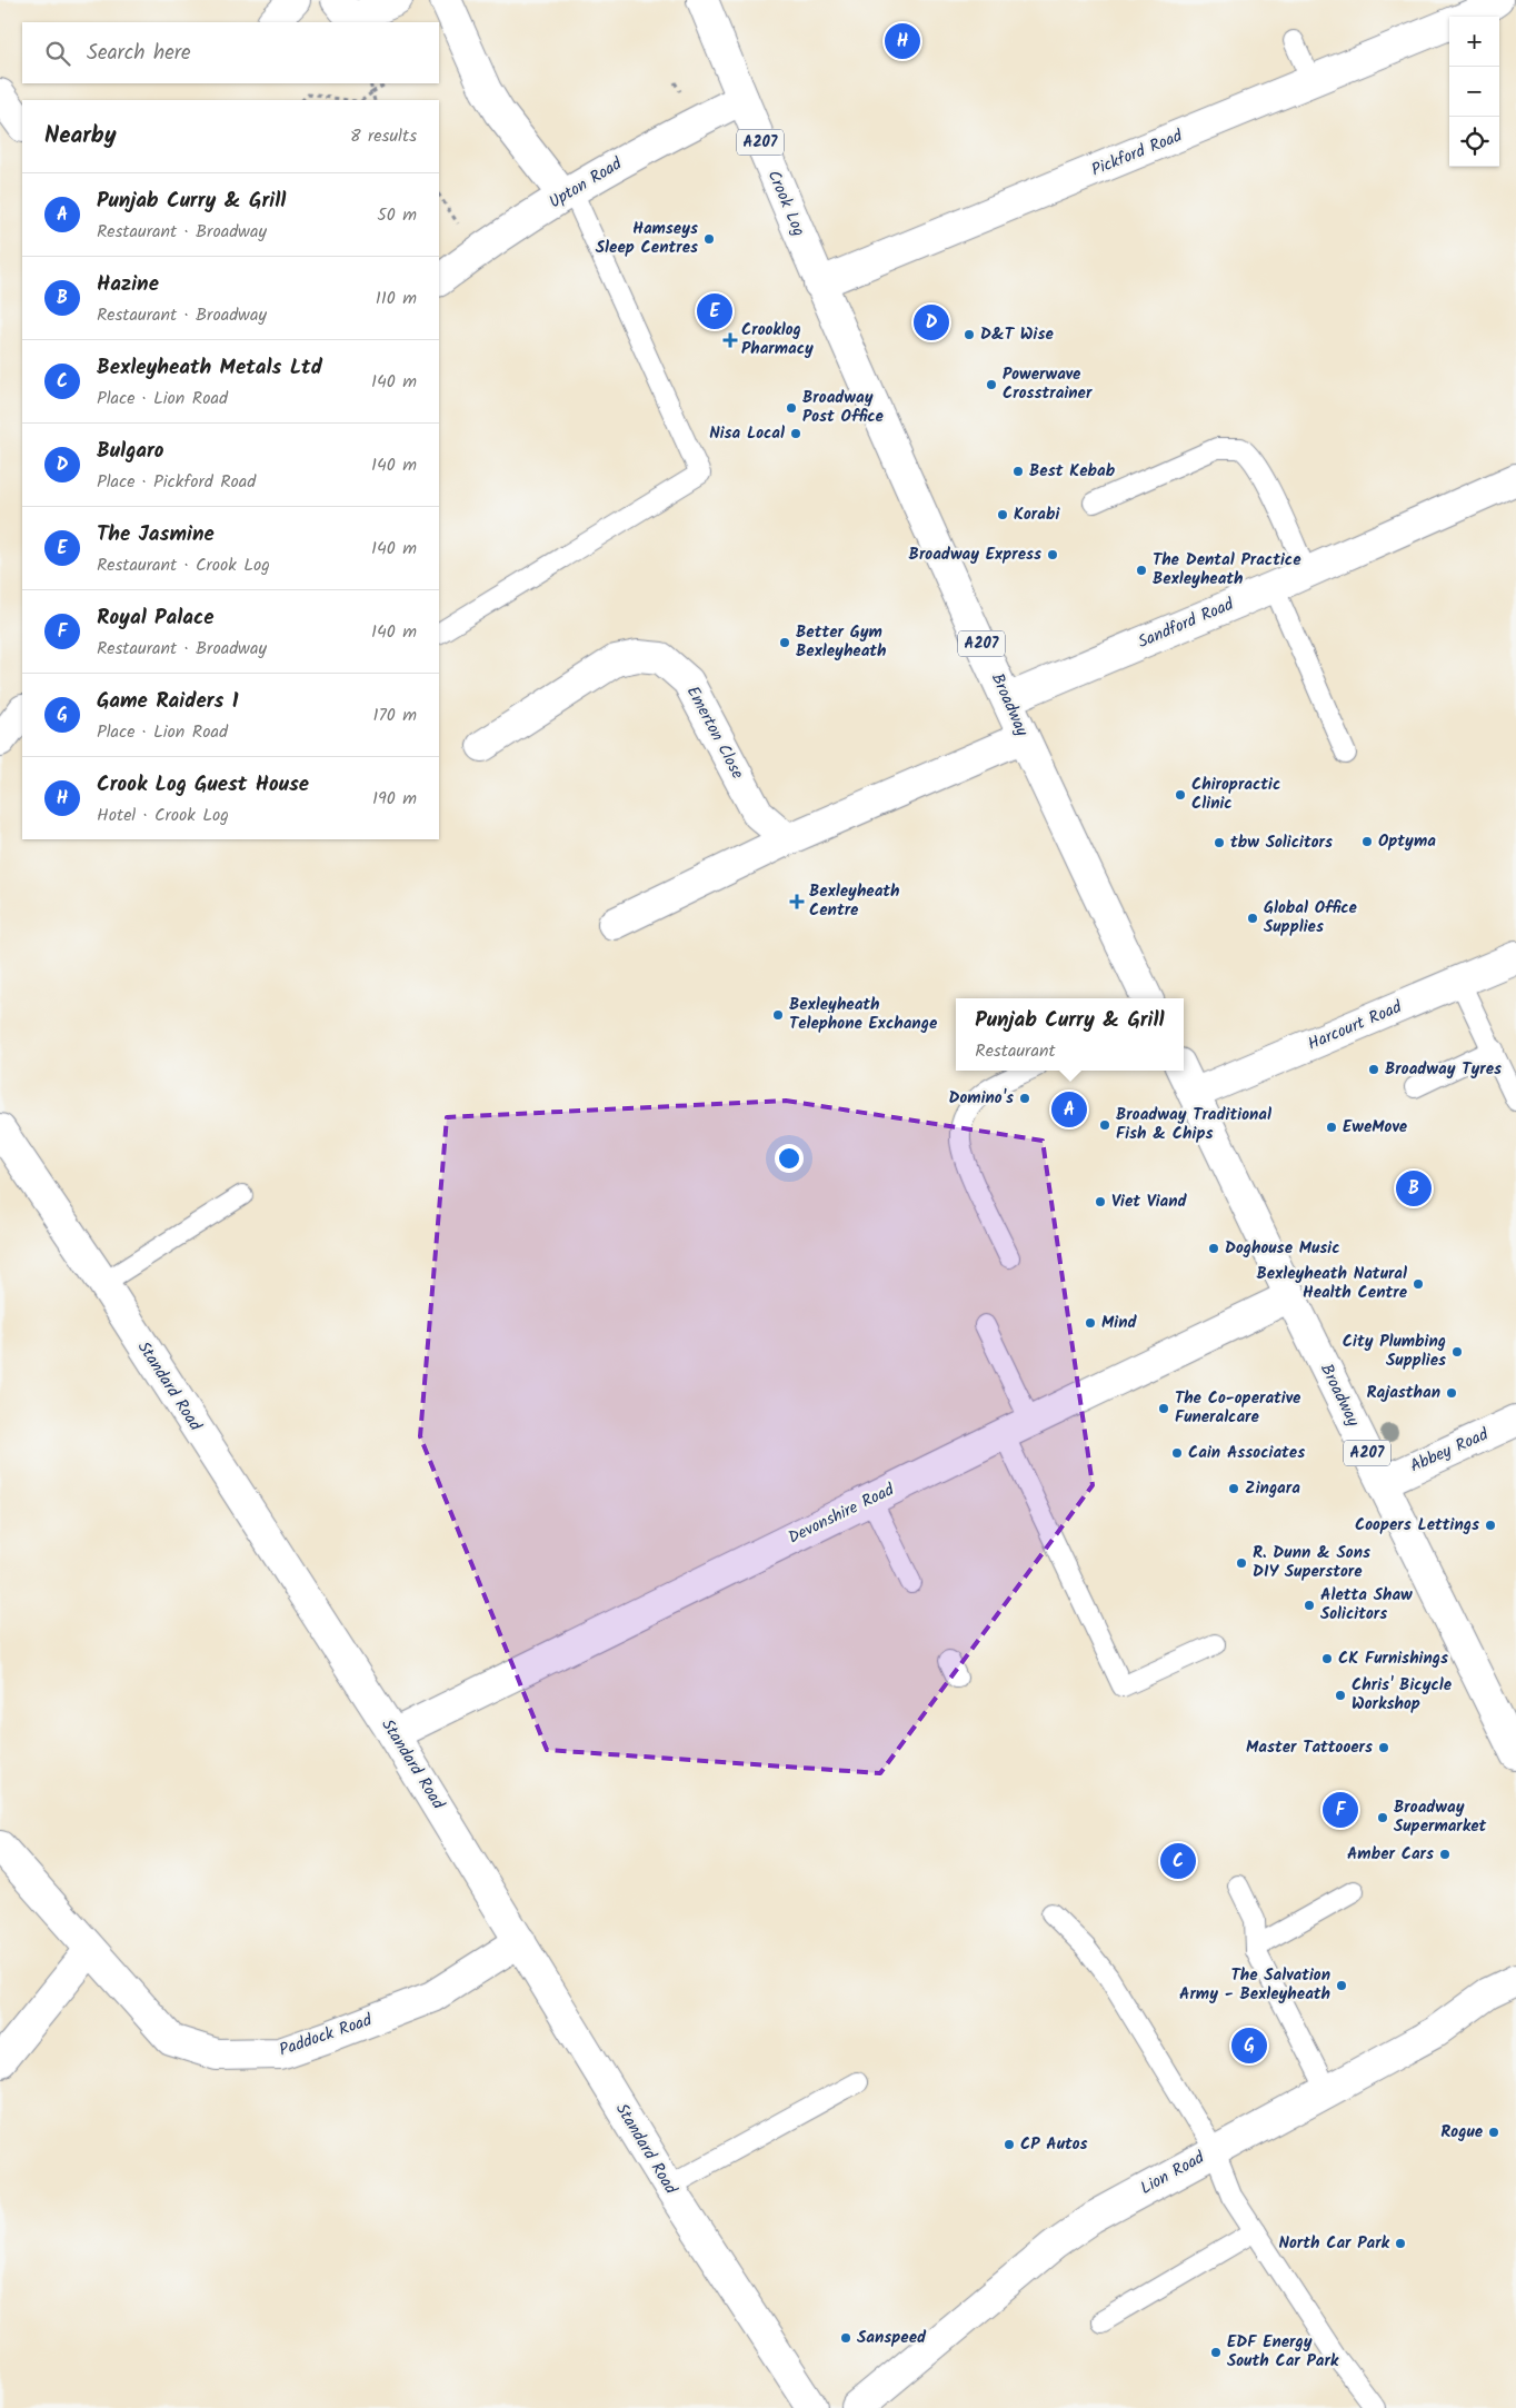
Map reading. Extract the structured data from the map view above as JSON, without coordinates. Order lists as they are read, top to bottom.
{
  "streets": {
    "street": [
      "A207",
      "Pickford Road",
      "Upton Road",
      "Crook Log",
      "Sandford Road",
      "Broadway",
      "Emerton Close",
      "Harcourt Road",
      "Standard Road",
      "Abbey Road",
      "Devonshire Road",
      "Paddock Road",
      "Lion Road"
    ]
  },
  "crossings": [
    ["Pickford Road", "Crook Log"],
    ["Pickford Road", "Broadway"],
    ["Upton Road", "Crook Log"],
    ["Crook Log", "Broadway"],
    ["Sandford Road", "Broadway"],
    ["Broadway", "Harcourt Road"],
    ["Broadway", "Abbey Road"],
    ["Broadway", "Devonshire Road"],
    ["Standard Road", "Devonshire Road"],
    ["Standard Road", "Paddock Road"]
  ],
  "places": {
    "other": [
      "Hamseys Sleep Centres",
      "D&T Wise",
      "Powerwave Crosstrainer",
      "Broadway Post Office",
      "Nisa Local",
      "Best Kebab",
      "Korabi",
      "Broadway Express",
      "The Dental Practice Bexleyheath",
      "Better Gym Bexleyheath",
      "Chiropractic Clinic",
      "Optyma",
      "tbw Solicitors",
      "Global Office Supplies",
      "Bexleyheath Telephone Exchange",
      "Broadway Tyres",
      "Domino's",
      "Broadway Traditional Fish & Chips",
      "EweMove",
      "Viet Viand",
      "Doghouse Music",
      "Bexleyheath Natural Health Centre",
      "Mind",
      "City Plumbing Supplies",
      "Rajasthan",
      "The Co-operative Funeralcare",
      "Cain Associates",
      "Zingara",
      "Coopers Lettings",
      "R. Dunn & Sons DIY Superstore",
      "Aletta Shaw Solicitors",
      "CK Furnishings",
      "Chris' Bicycle Workshop",
      "Master Tattooers",
      "Broadway Supermarket",
      "Amber Cars",
      "The Salvation Army - Bexleyheath",
      "Rogue",
      "CP Autos",
      "North Car Park",
      "Sanspeed",
      "EDF Energy South Car Park"
    ],
    "health": ["Crooklog Pharmacy", "Bexleyheath Centre"]
  },
  "page": {
    "map_buttons": ["+", "−"],
    "pins": [
      "H",
      "E",
      "D",
      "A",
      "B",
      "F",
      "C",
      "G"
    ],
    "search": "Search here",
    "heading": ["Nearby", "8 results"],
    "list": [
      {
        "mark": "A",
        "name": "Punjab Curry & Grill",
        "note": "Restaurant · Broadway",
        "value": "50 m"
      },
      {
        "mark": "B",
        "name": "Hazine",
        "note": "Restaurant · Broadway",
        "value": "110 m"
      },
      {
        "mark": "C",
        "name": "Bexleyheath Metals Ltd",
        "note": "Place · Lion Road",
        "value": "140 m"
      },
      {
        "mark": "D",
        "name": "Bulgaro",
        "note": "Place · Pickford Road",
        "value": "140 m"
      },
      {
        "mark": "E",
        "name": "The Jasmine",
        "note": "Restaurant · Crook Log",
        "value": "140 m"
      },
      {
        "mark": "F",
        "name": "Royal Palace",
        "note": "Restaurant · Broadway",
        "value": "140 m"
      },
      {
        "mark": "G",
        "name": "Game Raiders 1",
        "note": "Place · Lion Road",
        "value": "170 m"
      },
      {
        "mark": "H",
        "name": "Crook Log Guest House",
        "note": "Hotel · Crook Log",
        "value": "190 m"
      }
    ],
    "popup": ["Punjab Curry & Grill", "Restaurant"]
  }
}
